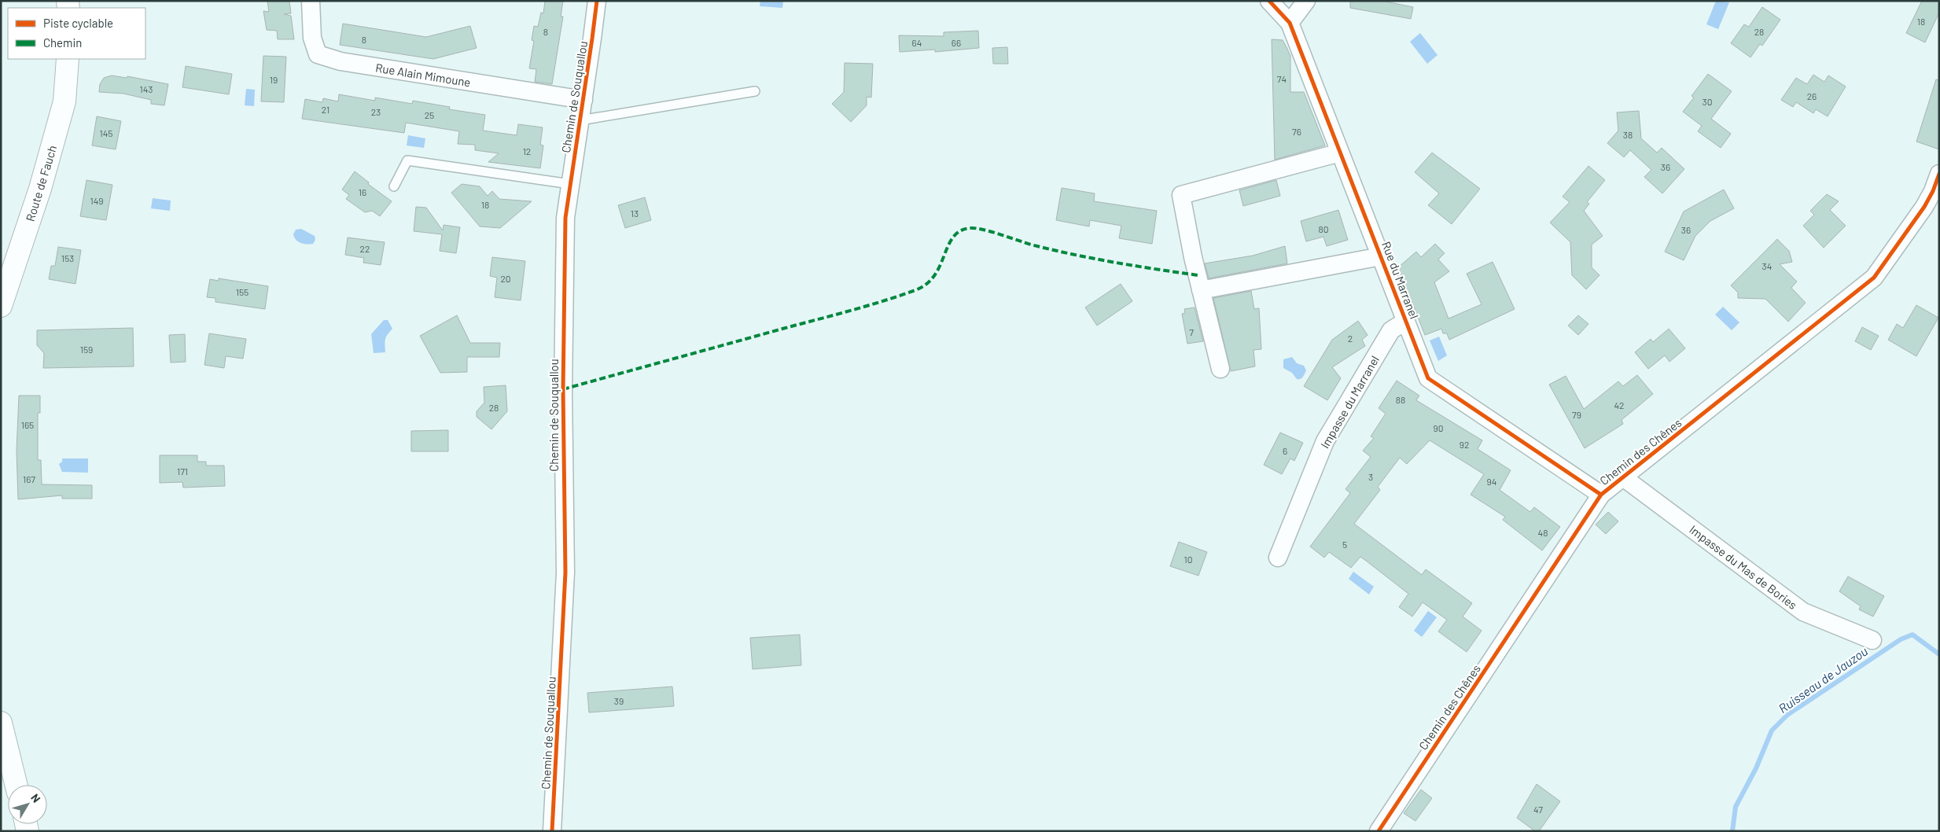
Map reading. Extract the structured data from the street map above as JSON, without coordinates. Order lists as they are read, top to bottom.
{
  "streets": {
    "street": [
      "Rue Alain Mimoune",
      "Chemin de Souquallou",
      "Route de Fauch",
      "Rue du Marranel",
      "Impasse du Marranel",
      "Chemin des Chênes",
      "Impasse du Mas de Bories"
    ]
  },
  "crossings": [
    ["Rue Alain Mimoune", "Chemin de Souquallou"],
    ["Rue du Marranel", "Impasse du Marranel"],
    ["Rue du Marranel", "Chemin des Chênes"],
    ["Chemin des Chênes", "Impasse du Mas de Bories"]
  ],
  "water": ["Ruisseau de Jauzou"],
  "house_numbers": [
    "18",
    "8",
    "28",
    "8",
    "64",
    "66",
    "74",
    "19",
    "143",
    "26",
    "30",
    "21",
    "23",
    "25",
    "76",
    "145",
    "38",
    "12",
    "36",
    "16",
    "149",
    "18",
    "13",
    "80",
    "36",
    "22",
    "153",
    "34",
    "20",
    "155",
    "7",
    "2",
    "159",
    "88",
    "42",
    "28",
    "79",
    "165",
    "90",
    "92",
    "6",
    "171",
    "3",
    "167",
    "94",
    "48",
    "5",
    "10",
    "39",
    "47"
  ],
  "legend": ["Piste cyclable", "Chemin"],
  "north": "top right"
}
